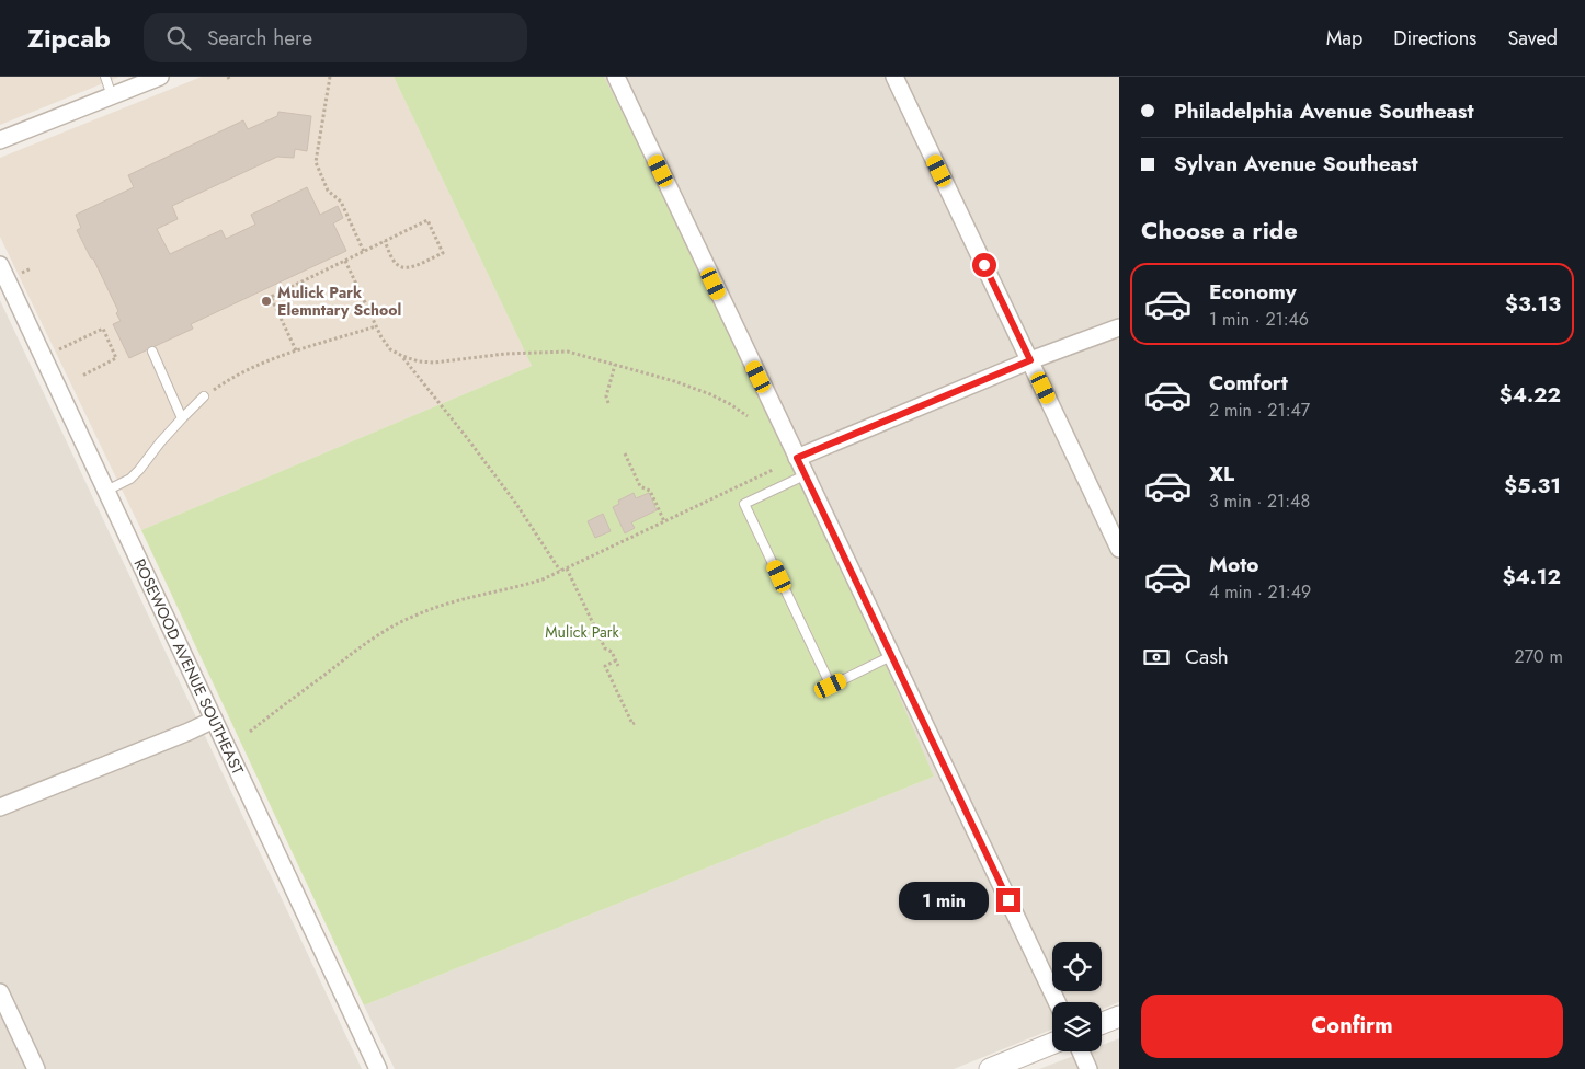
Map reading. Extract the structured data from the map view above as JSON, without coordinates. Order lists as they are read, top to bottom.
{
  "streets": {
    "street": ["ROSEWOOD AVENUE SOUTHEAST"]
  },
  "parks": ["Mulick Park"],
  "places": ["Mulick Park Elemntary School"],
  "page": {
    "header": "Zipcab",
    "search": "Search here",
    "nav": ["Map", "Directions", "Saved"],
    "banner": ["Philadelphia Avenue Southeast", "Sylvan Avenue Southeast"],
    "heading": "Choose a ride",
    "list": [
      {
        "name": "Economy",
        "note": "1 min · 21:46",
        "value": "$3.13"
      },
      {
        "name": "Comfort",
        "note": "2 min · 21:47",
        "value": "$4.22"
      },
      {
        "name": "XL",
        "note": "3 min · 21:48",
        "value": "$5.31"
      },
      {
        "name": "Moto",
        "note": "4 min · 21:49",
        "value": "$4.12"
      }
    ],
    "pay": ["Cash", "270 m"],
    "bubble": "1 min",
    "buttons": "Confirm"
  }
}
